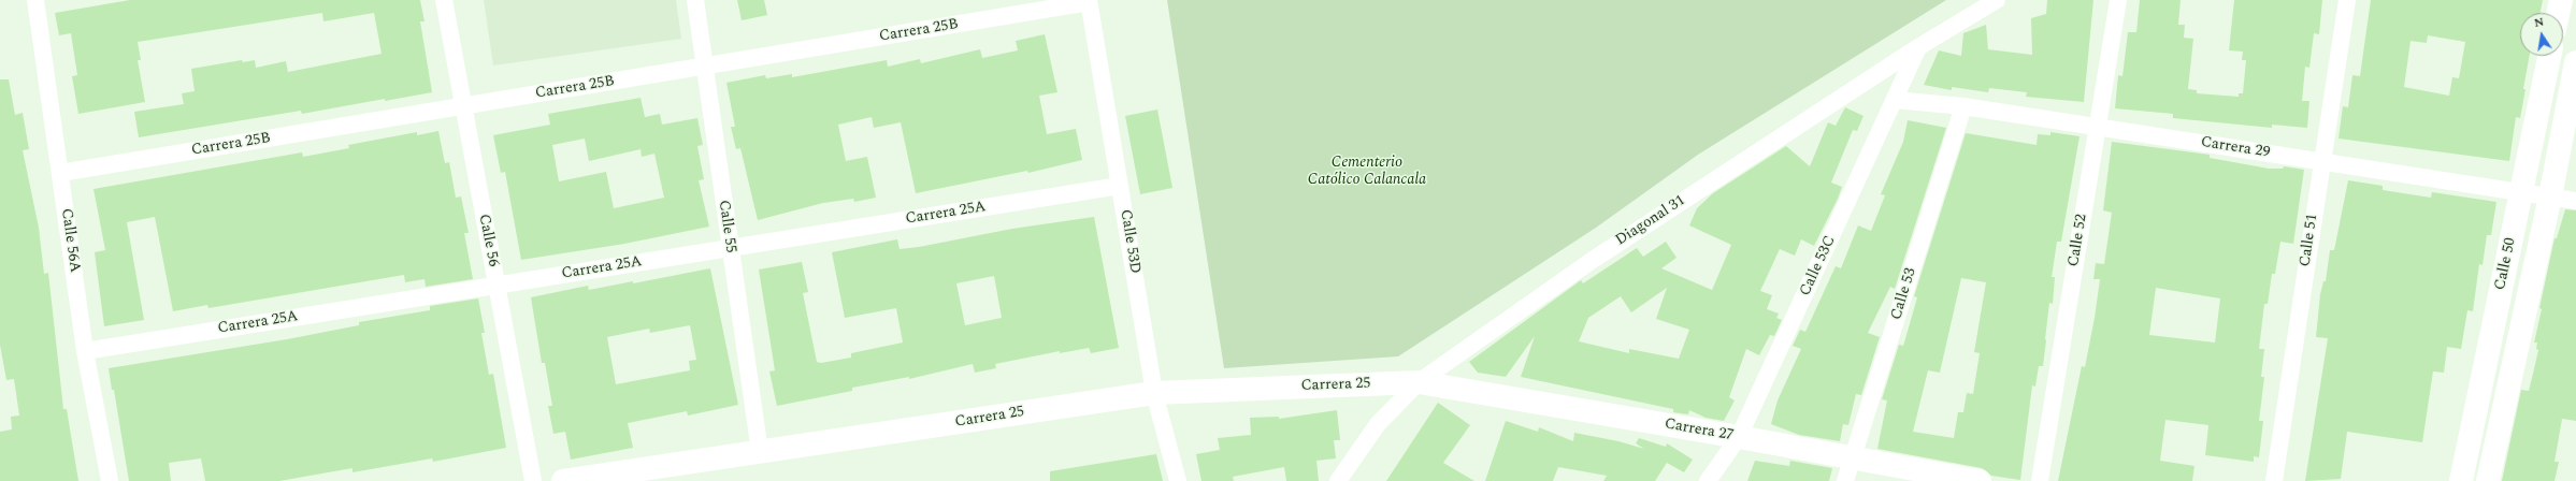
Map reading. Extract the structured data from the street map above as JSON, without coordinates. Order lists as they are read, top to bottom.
{
  "streets": {
    "street": [
      "Carrera 25B",
      "Carrera 29",
      "Carrera 25A",
      "Diagonal 31",
      "Calle 55",
      "Calle 56A",
      "Calle 56",
      "Calle 52",
      "Calle 51",
      "Calle 53D",
      "Calle 50",
      "Calle 53C",
      "Calle 53",
      "Carrera 25",
      "Carrera 27"
    ]
  },
  "crossings": [
    ["Carrera 25B", "Calle 55"],
    ["Carrera 25B", "Calle 56A"],
    ["Carrera 25B", "Calle 56"],
    ["Carrera 25B", "Calle 53D"],
    ["Carrera 29", "Calle 52"],
    ["Carrera 29", "Calle 51"],
    ["Carrera 29", "Calle 50"],
    ["Carrera 29", "Calle 53C"],
    ["Carrera 29", "Calle 53"],
    ["Carrera 25A", "Calle 55"],
    ["Carrera 25A", "Calle 56A"],
    ["Carrera 25A", "Calle 56"],
    ["Carrera 25A", "Calle 53D"],
    ["Diagonal 31", "Calle 53C"],
    ["Diagonal 31", "Carrera 25"],
    ["Diagonal 31", "Carrera 27"],
    ["Calle 55", "Carrera 25"],
    ["Calle 53D", "Carrera 25"],
    ["Calle 53C", "Carrera 27"],
    ["Calle 53", "Carrera 27"],
    ["Carrera 25", "Carrera 27"]
  ],
  "parks": ["Cementerio Católico Calancala"],
  "north": "top"
}
